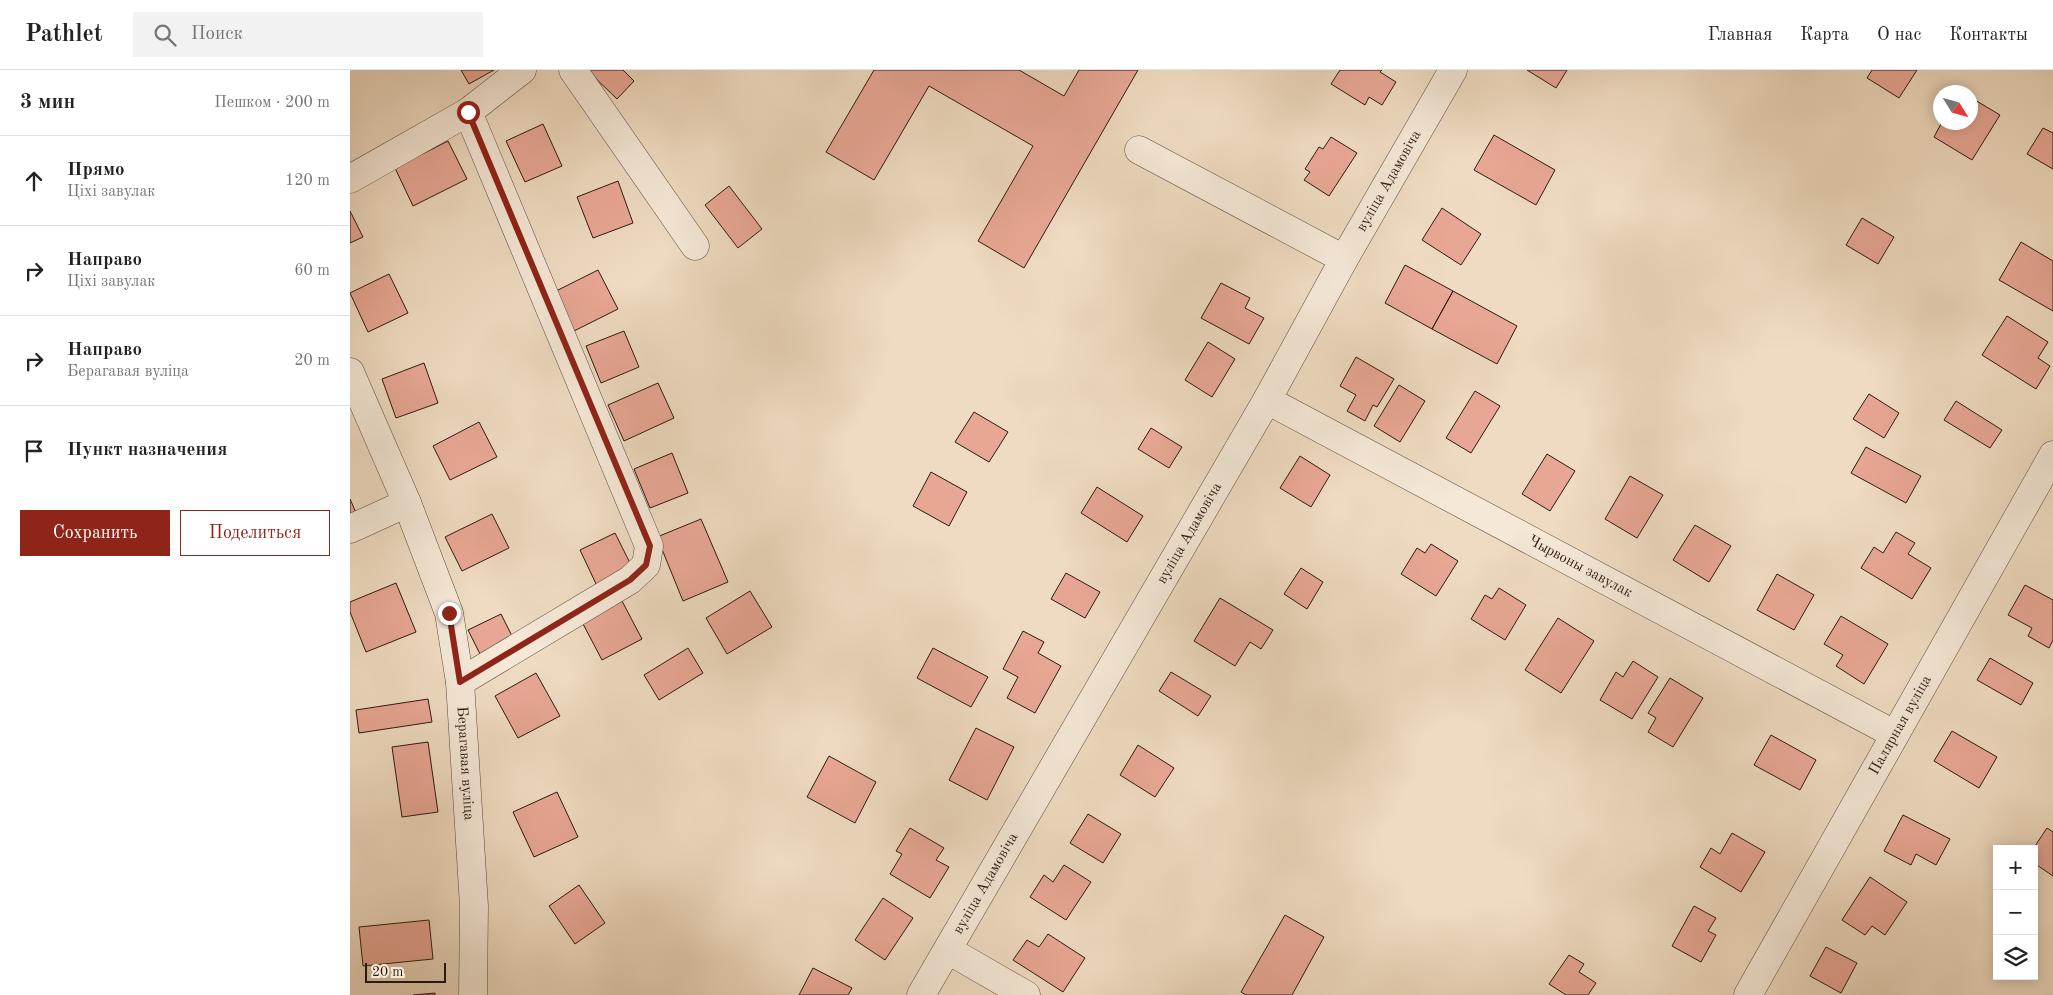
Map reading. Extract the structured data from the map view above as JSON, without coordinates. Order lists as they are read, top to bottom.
{
  "streets": {
    "street": [
      "вуліца Адамовіча",
      "Чырвоны завулак",
      "Палярная вуліца",
      "Берагавая вуліца"
    ]
  },
  "crossings": [
    ["вуліца Адамовіча", "Чырвоны завулак"],
    ["Чырвоны завулак", "Палярная вуліца"]
  ],
  "scale_bar": "20 m",
  "north": "bottom right",
  "page": {
    "header": "Pathlet",
    "search": "Поиск",
    "nav": [
      "Главная",
      "Карта",
      "О нас",
      "Контакты"
    ],
    "heading": ["3 мин", "Пешком · 200 m"],
    "list": [
      ["Прямо", "Ціхі завулак", "120 m"],
      ["Направо", "Ціхі завулак", "60 m"],
      ["Направо", "Берагавая вуліца", "20 m"],
      "Пункт назначения"
    ],
    "buttons": ["Сохранить", "Поделиться"],
    "map_buttons": ["+", "−"],
    "scale": "20 m"
  }
}
